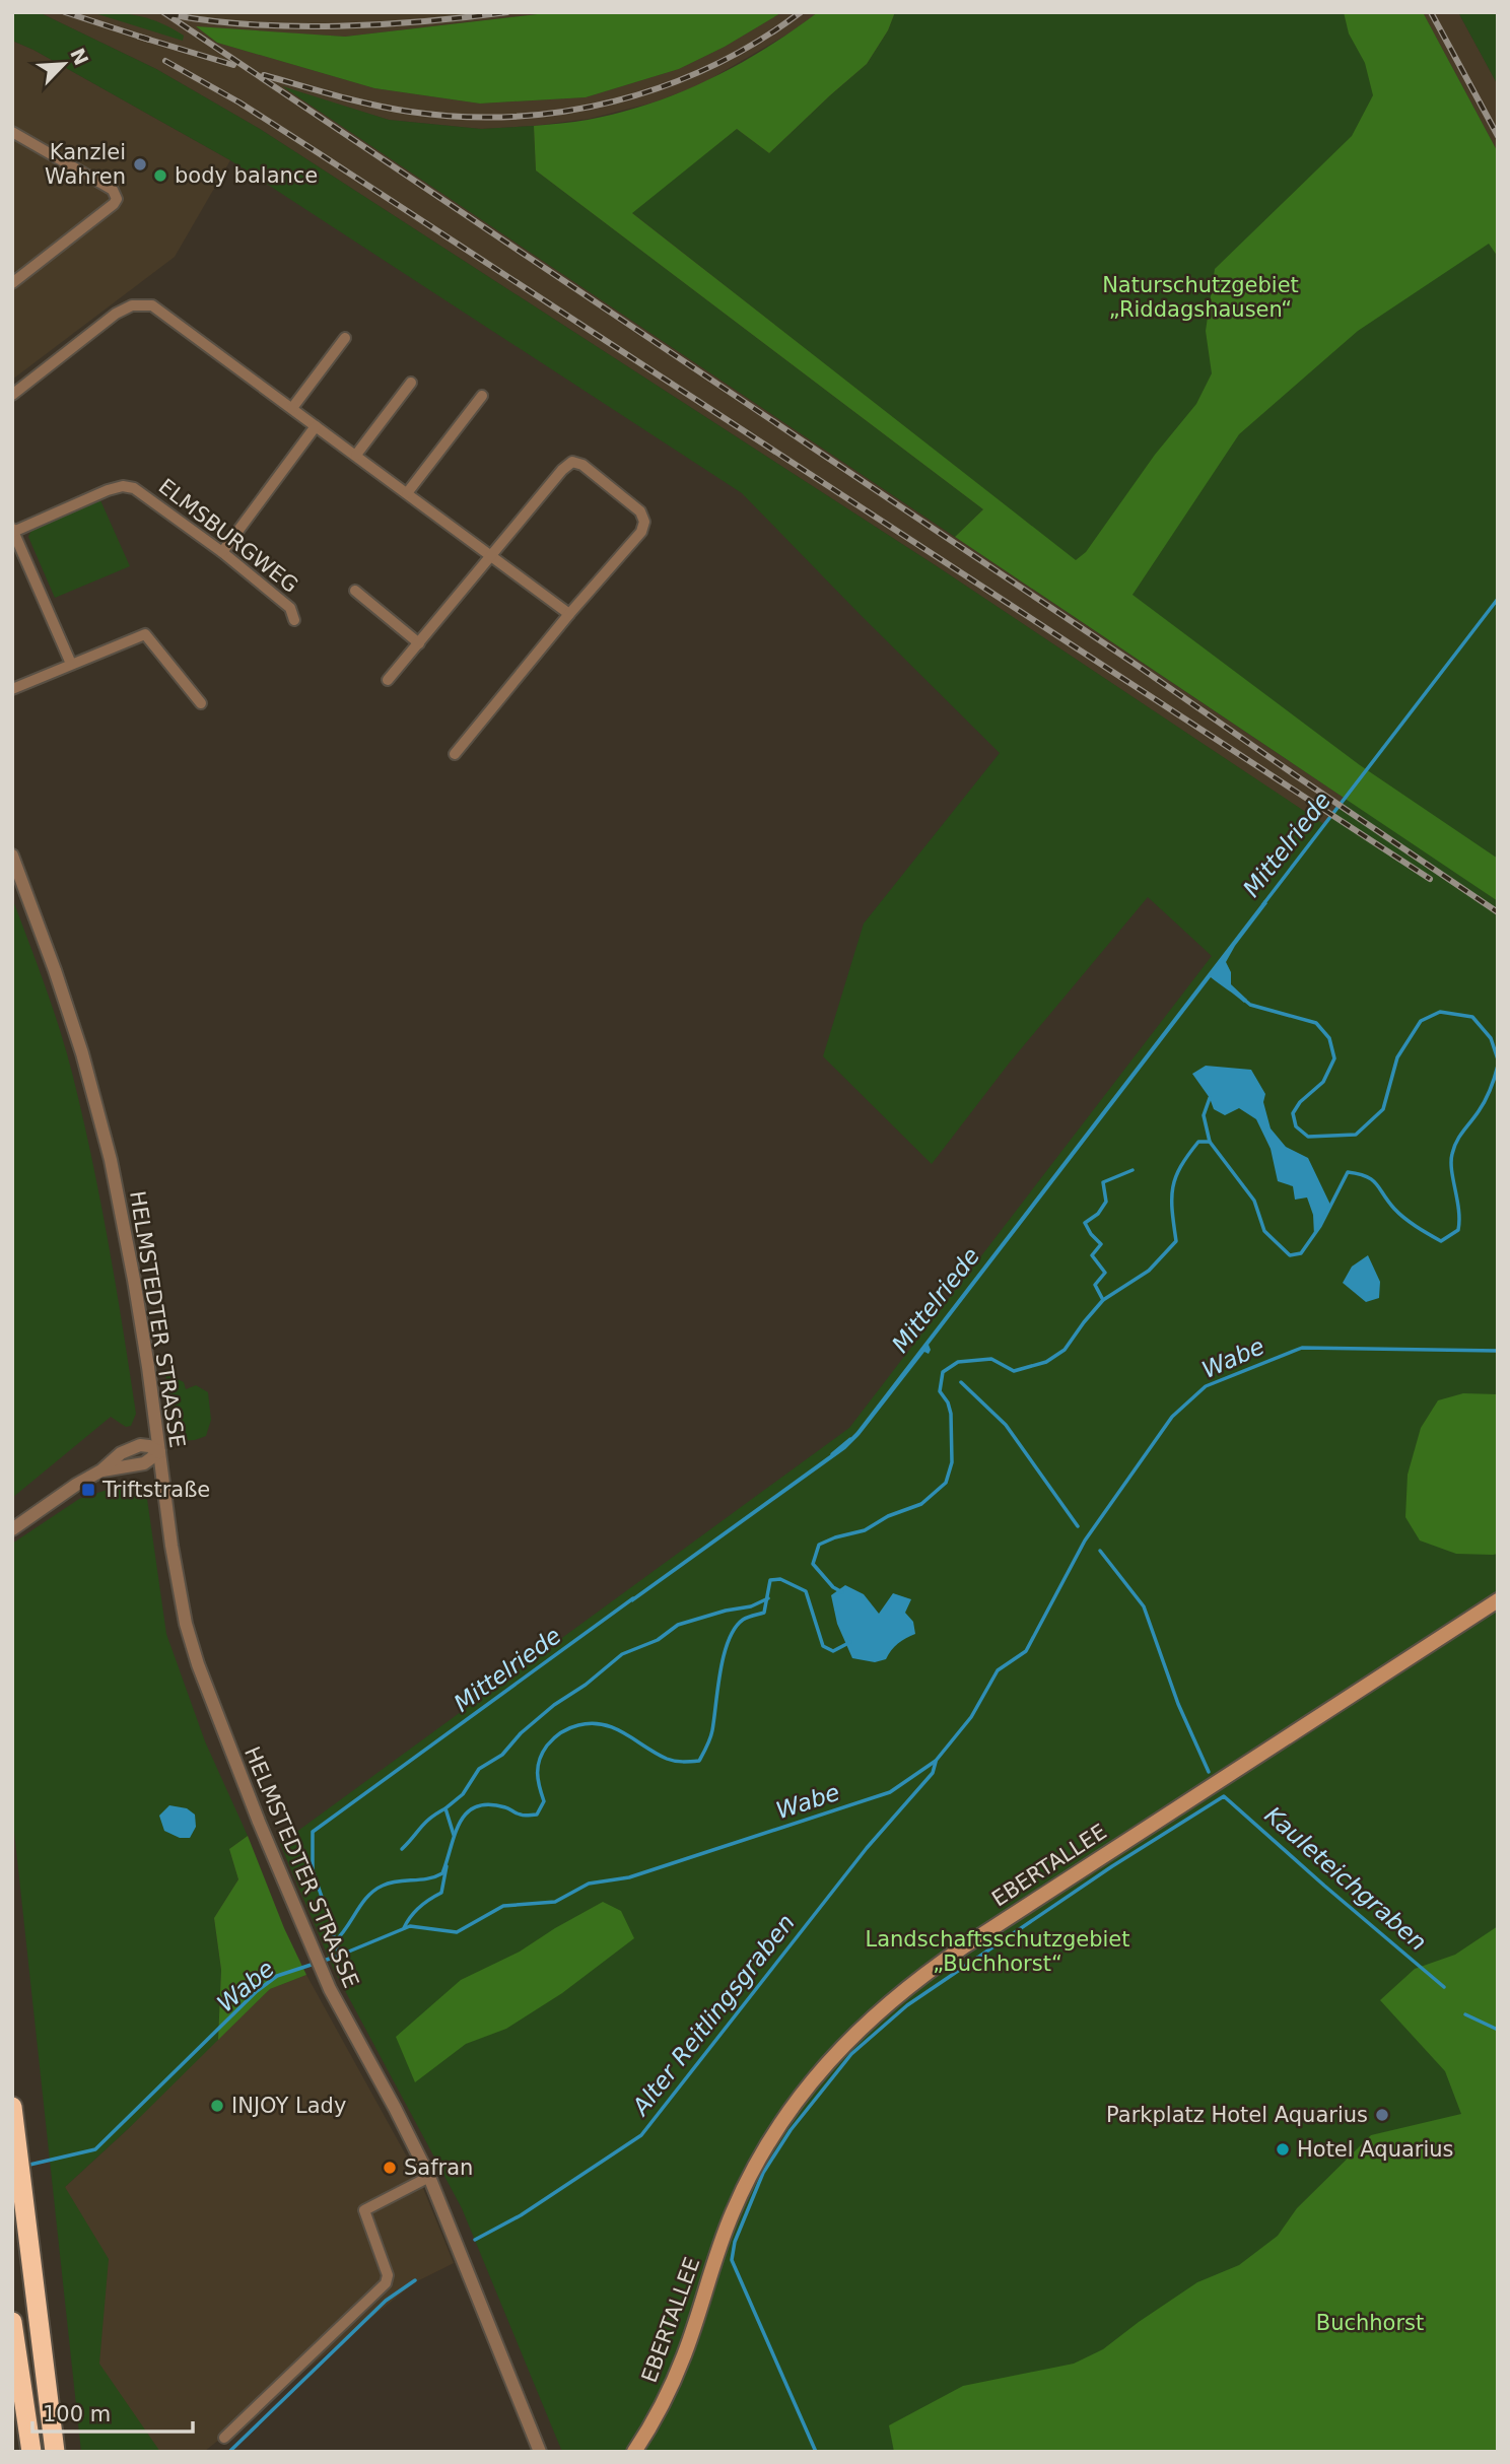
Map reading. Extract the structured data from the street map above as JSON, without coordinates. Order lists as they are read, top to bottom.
{
  "streets": {
    "main road": ["EBERTALLEE"],
    "street": ["ELMSBURGWEG", "HELMSTEDTER STRASSE"]
  },
  "water": [
    "Mittelriede",
    "Wabe",
    "Kauleteichgraben",
    "Alter Reitlingsgraben"
  ],
  "parks": ["Naturschutzgebiet „Riddagshausen“", "Landschaftsschutzgebiet „Buchhorst“", "Buchhorst"],
  "places": {
    "other": [
      "Kanzlei Wahren",
      "body balance",
      "INJOY Lady",
      "Parkplatz Hotel Aquarius",
      "Hotel Aquarius",
      "Safran"
    ],
    "transit": ["Triftstraße"]
  },
  "scale_bar": "100 m",
  "north": "top right"
}
